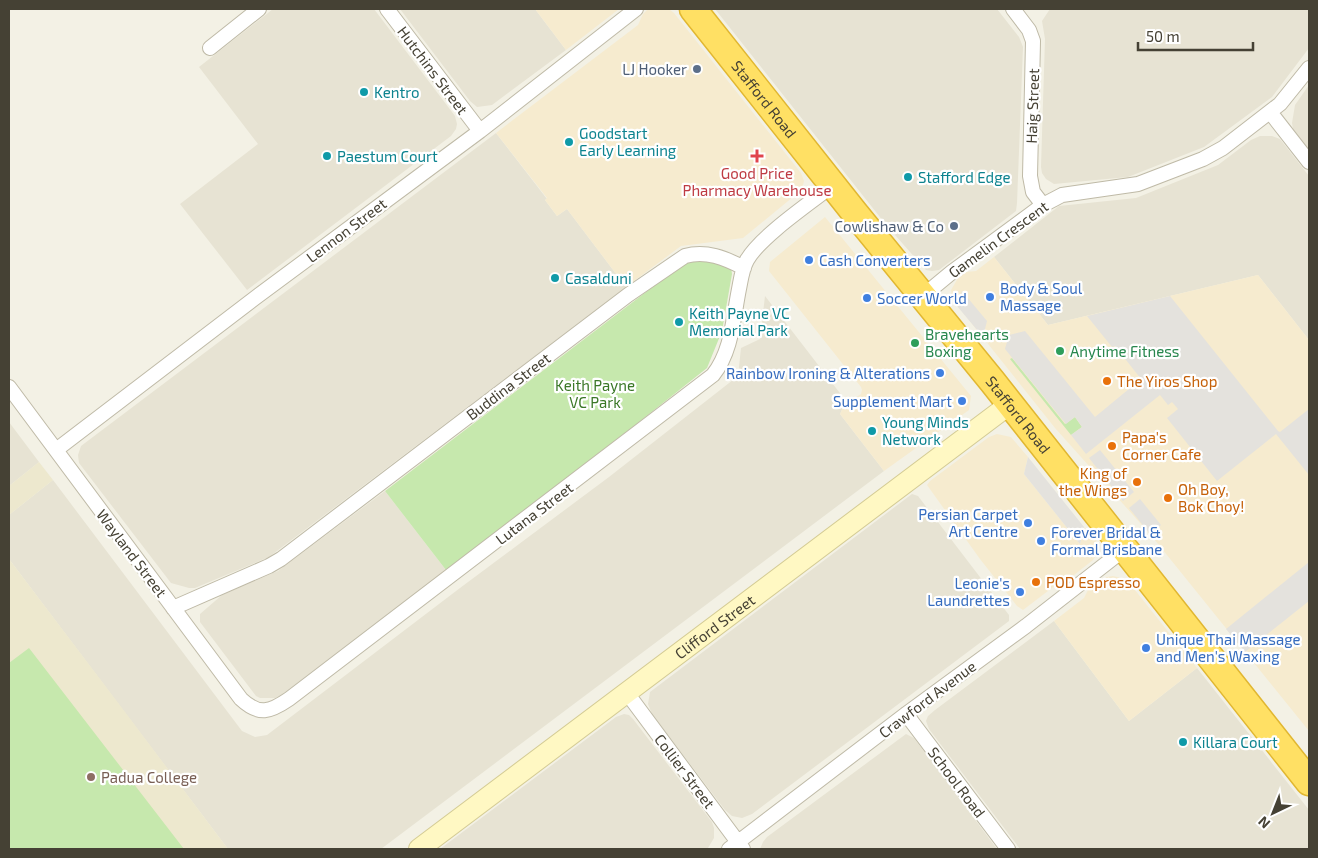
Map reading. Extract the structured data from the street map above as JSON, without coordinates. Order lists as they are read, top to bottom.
{
  "streets": {
    "highway": ["Stafford Road"],
    "street": [
      "Hutchins Street",
      "Haig Street",
      "Lennon Street",
      "Gamelin Crescent",
      "Buddina Street",
      "Lutana Street",
      "Wayland Street",
      "Clifford Street",
      "Crawford Avenue",
      "Collier Street",
      "School Road"
    ]
  },
  "crossings": [
    ["Hutchins Street", "Lennon Street"],
    ["Stafford Road", "Gamelin Crescent"],
    ["Stafford Road", "Clifford Street"],
    ["Stafford Road", "Crawford Avenue"],
    ["Haig Street", "Gamelin Crescent"],
    ["Lennon Street", "Wayland Street"],
    ["Buddina Street", "Lutana Street"],
    ["Buddina Street", "Wayland Street"],
    ["Lutana Street", "Wayland Street"],
    ["Clifford Street", "Collier Street"],
    ["Crawford Avenue", "Collier Street"],
    ["Crawford Avenue", "School Road"]
  ],
  "parks": ["Keith Payne VC Park"],
  "places": {
    "other": [
      "LJ Hooker",
      "Kentro",
      "Goodstart Early Learning",
      "Paestum Court",
      "Stafford Edge",
      "Cowlishaw & Co",
      "Cash Converters",
      "Casalduni",
      "Body & Soul Massage",
      "Soccer World",
      "Keith Payne VC Memorial Park",
      "Bravehearts Boxing",
      "Anytime Fitness",
      "Rainbow Ironing & Alterations",
      "The Yiros Shop",
      "Supplement Mart",
      "Young Minds Network",
      "Papa's Corner Cafe",
      "King of the Wings",
      "Oh Boy, Bok Choy!",
      "Persian Carpet Art Centre",
      "Forever Bridal & Formal Brisbane",
      "POD Espresso",
      "Leonie's Laundrettes",
      "Unique Thai Massage and Men's Waxing",
      "Killara Court",
      "Padua College"
    ],
    "health": ["Good Price Pharmacy Warehouse"]
  },
  "scale_bar": "50 m",
  "north": "bottom left"
}
